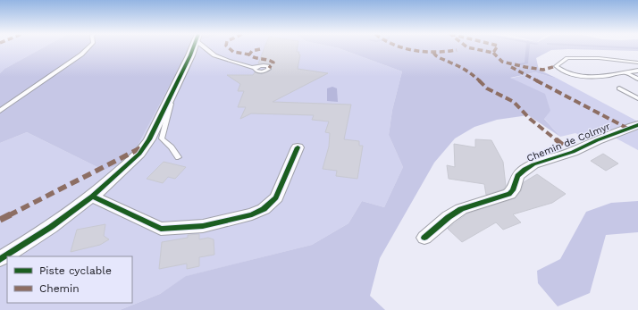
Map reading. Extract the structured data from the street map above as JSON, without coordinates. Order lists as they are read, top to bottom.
{
  "streets": {
    "street": ["Chemin de Colmyr"]
  },
  "legend": ["Piste cyclable", "Chemin"]
}
